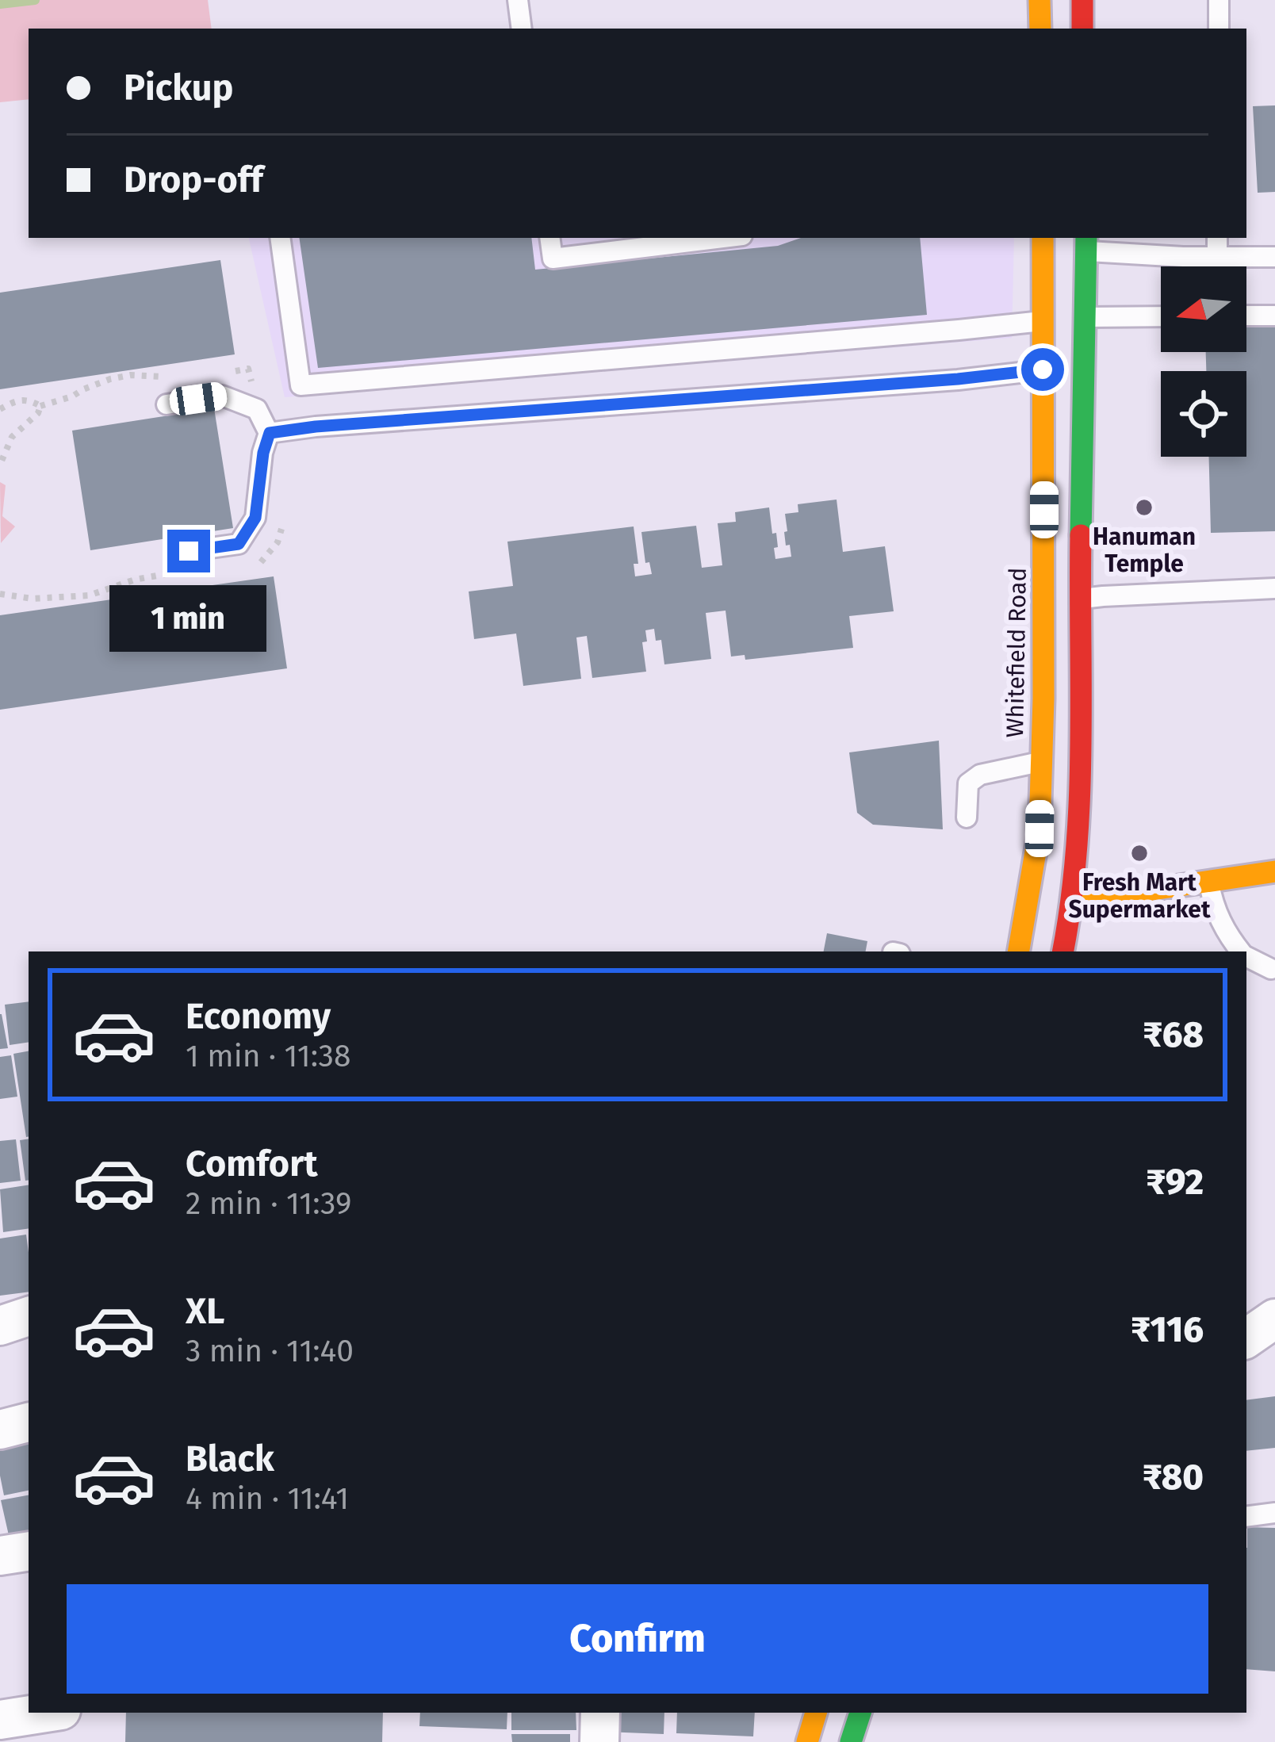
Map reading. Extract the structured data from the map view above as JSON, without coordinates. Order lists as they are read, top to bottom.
{
  "streets": {
    "main road": ["Whitefield Road"]
  },
  "places": ["Hanuman Temple", "Fresh Mart Supermarket"],
  "north": "left",
  "page": {
    "banner": ["Pickup", "Drop-off"],
    "bubble": "1 min",
    "list": [
      {
        "name": "Economy",
        "note": "1 min · 11:38",
        "value": "₹68"
      },
      {
        "name": "Comfort",
        "note": "2 min · 11:39",
        "value": "₹92"
      },
      {
        "name": "XL",
        "note": "3 min · 11:40",
        "value": "₹116"
      },
      {
        "name": "Black",
        "note": "4 min · 11:41",
        "value": "₹80"
      }
    ],
    "buttons": "Confirm"
  }
}
